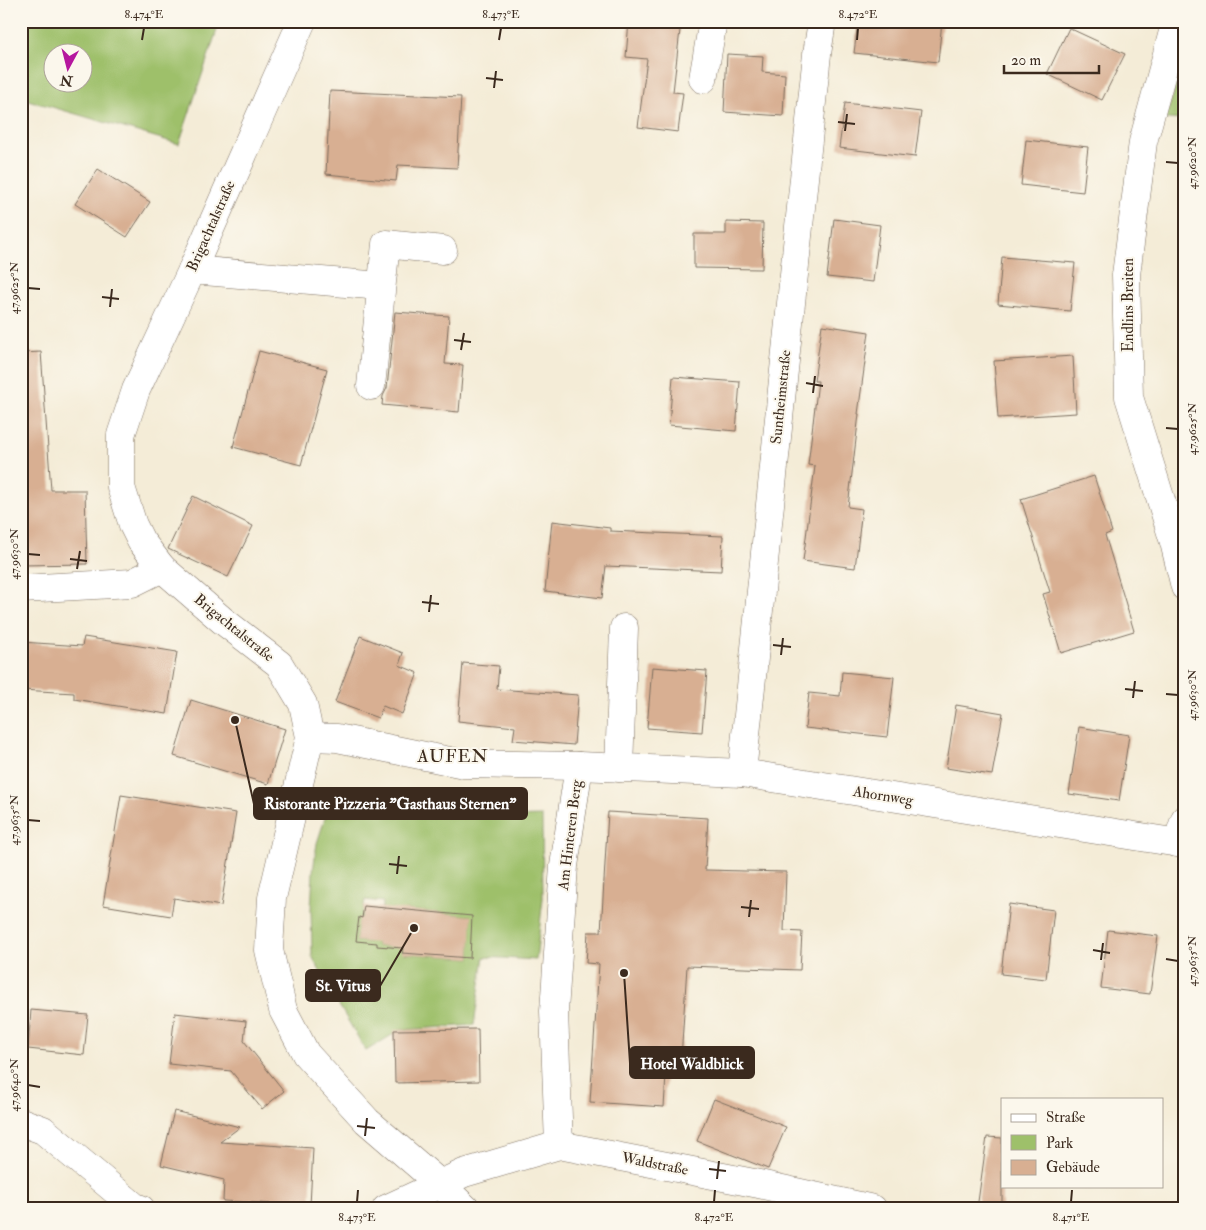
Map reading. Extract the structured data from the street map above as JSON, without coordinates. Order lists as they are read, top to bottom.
{
  "streets": {
    "street": [
      "Brigachtalstraße",
      "Endlins Breiten",
      "Suntheimstraße",
      "Ahornweg",
      "Am Hinteren Berg",
      "Waldstraße"
    ]
  },
  "crossings": [
    ["Brigachtalstraße", "Am Hinteren Berg"],
    ["Brigachtalstraße", "Waldstraße"],
    ["Suntheimstraße", "Ahornweg"],
    ["Ahornweg", "Am Hinteren Berg"],
    ["Am Hinteren Berg", "Waldstraße"]
  ],
  "districts": ["AUFEN"],
  "places": ["Ristorante Pizzeria \"Gasthaus Sternen\"", "St. Vitus", "Hotel Waldblick"],
  "legend": ["Straße", "Park", "Gebäude"],
  "scale_bar": "20 m",
  "north": "bottom",
  "coordinates": [
    "8.474°E",
    "8.473°E",
    "8.472°E",
    "47.9620°N",
    "47.9625°N",
    "47.9630°N",
    "47.9635°N",
    "47.9640°N",
    "8.471°E"
  ]
}
